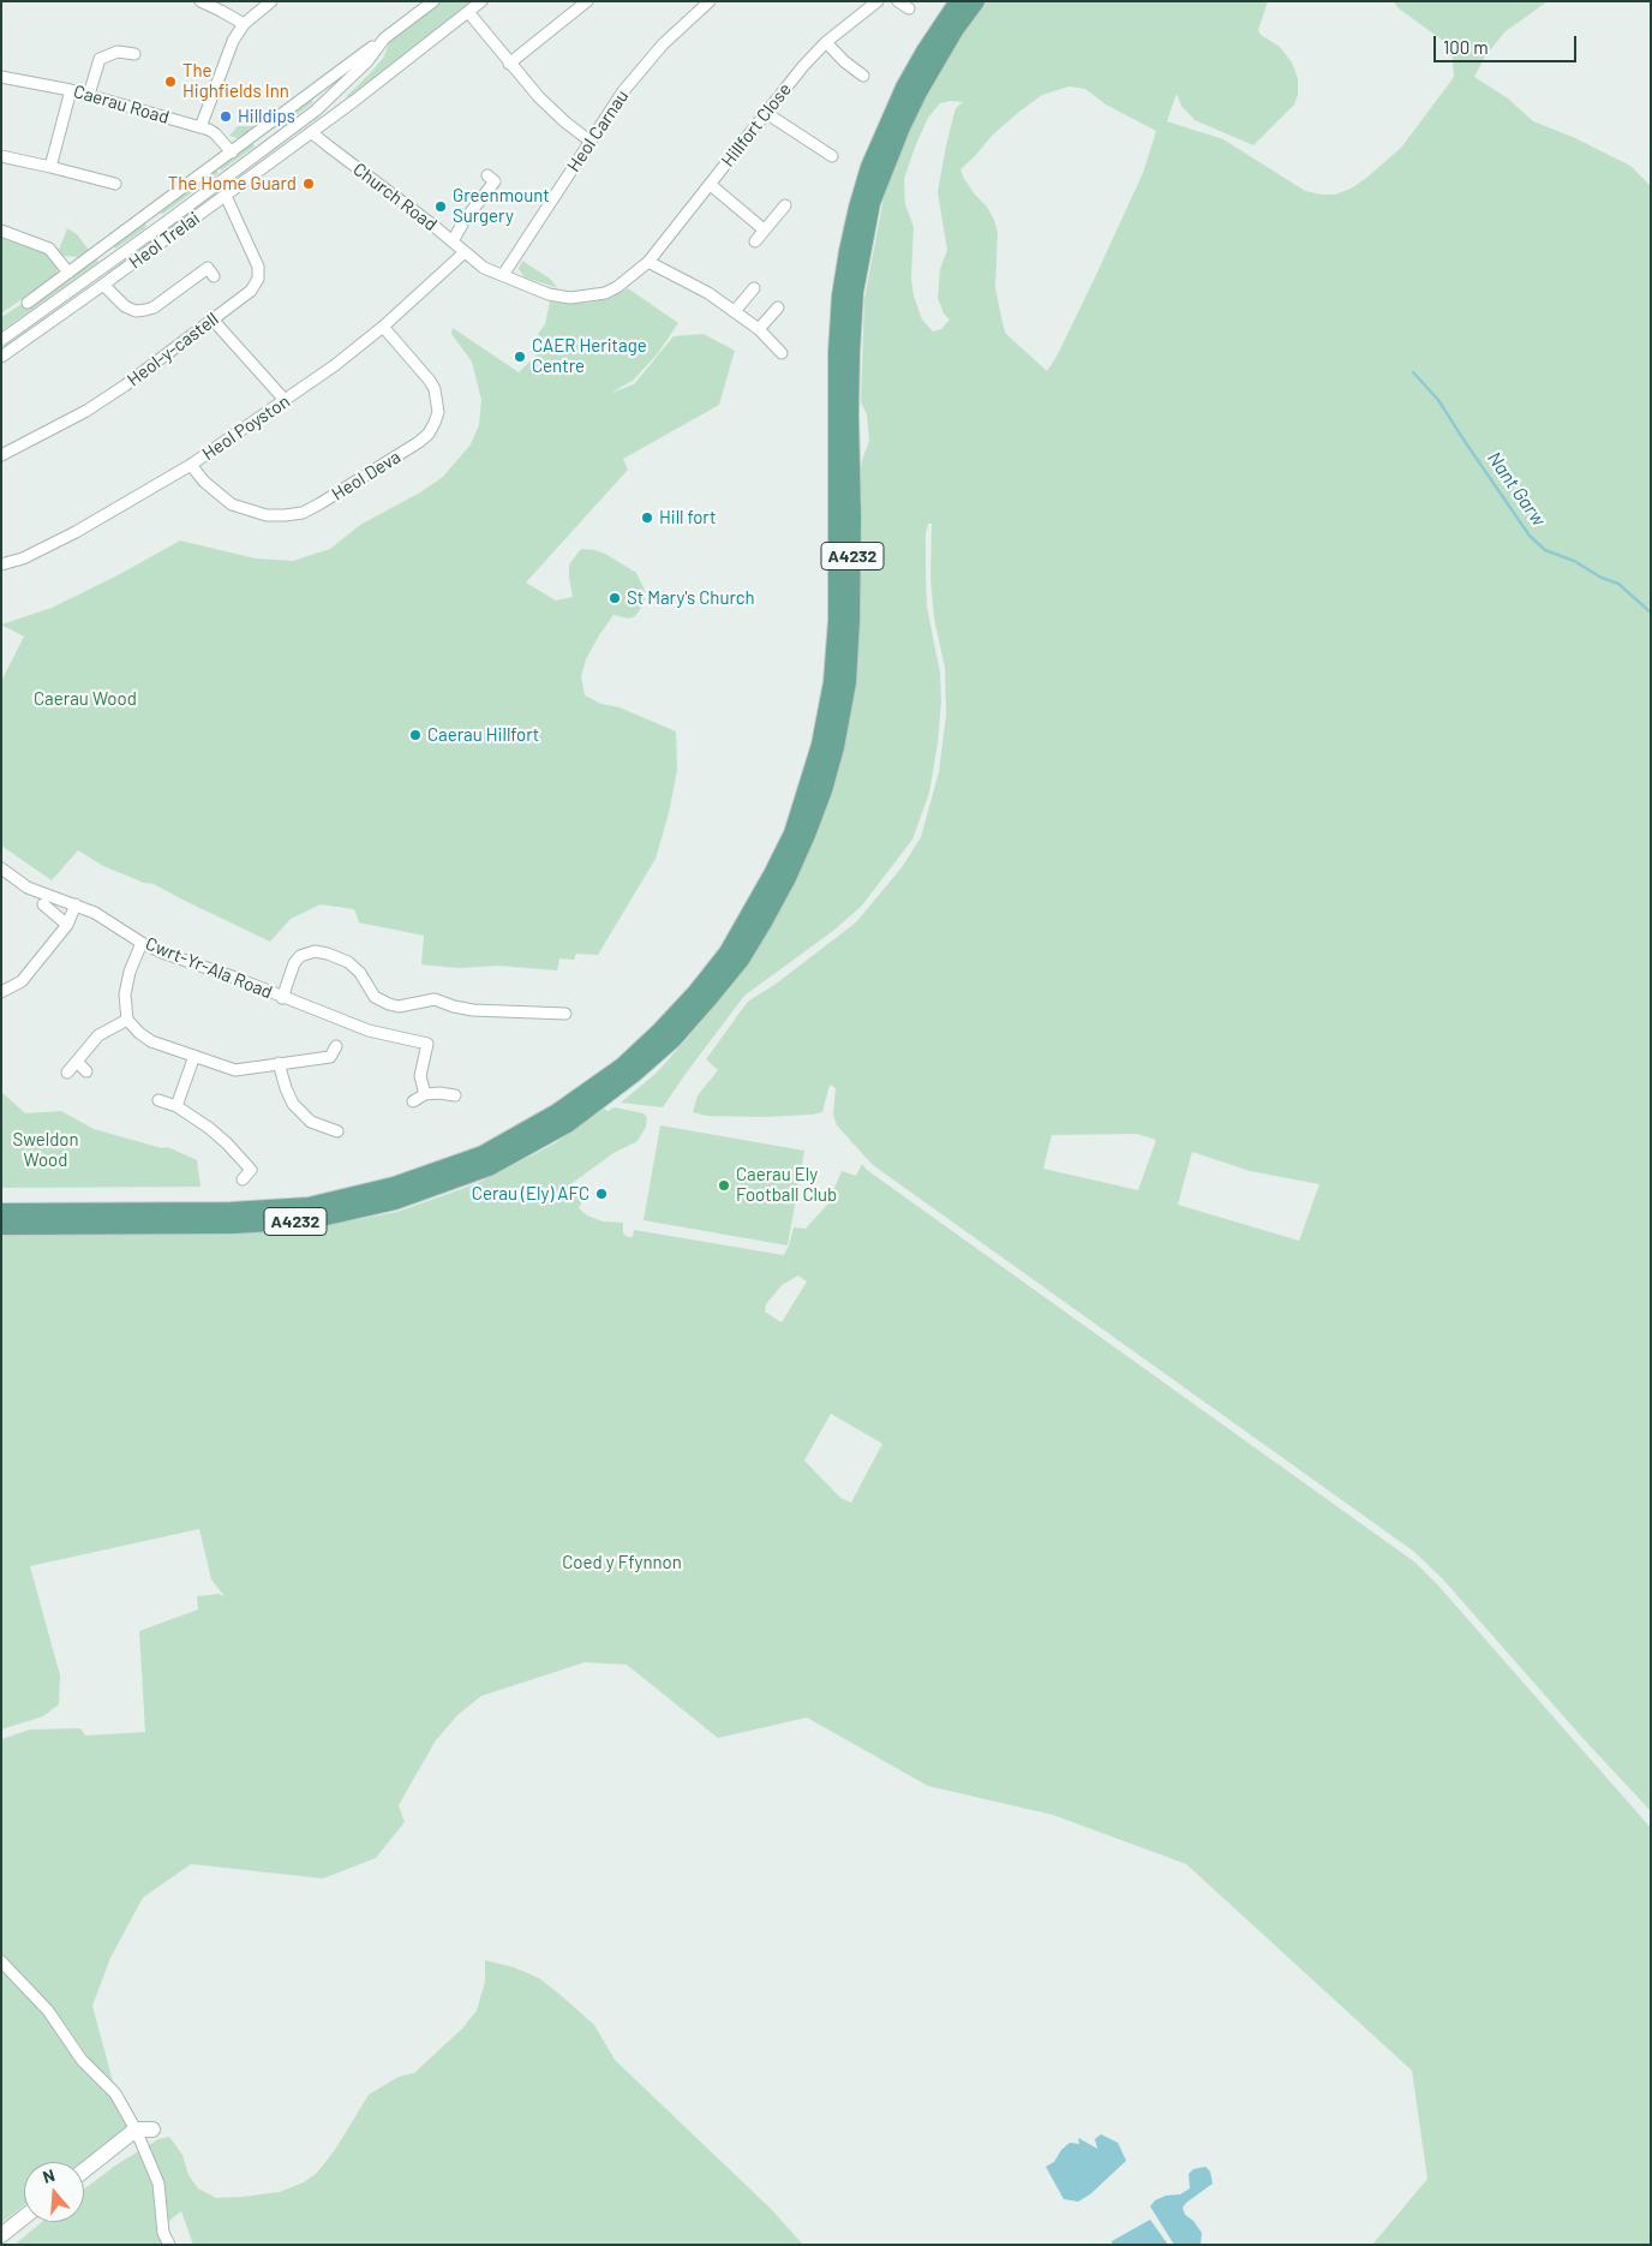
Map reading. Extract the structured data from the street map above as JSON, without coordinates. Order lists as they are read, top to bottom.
{
  "streets": {
    "main road": ["A4232"],
    "street": [
      "Caerau Road",
      "Hillfort Close",
      "Heol Carnau",
      "Church Road",
      "Heol Trelai",
      "Heol-y-castell",
      "Heol Poyston",
      "Heol Deva",
      "Cwrt-Yr-Ala Road"
    ]
  },
  "crossings": [
    ["Caerau Road", "Heol Trelai"],
    ["Hillfort Close", "Church Road"],
    ["Heol Carnau", "Church Road"],
    ["Church Road", "Heol Trelai"],
    ["Church Road", "Heol Poyston"],
    ["Heol Trelai", "Heol-y-castell"],
    ["Heol Poyston", "Heol Deva"]
  ],
  "water": ["Nant Garw"],
  "parks": ["Caerau Wood", "Sweldon Wood", "Coed y Ffynnon"],
  "places": [
    "The Highfields Inn",
    "Hilldips",
    "The Home Guard",
    "Greenmount Surgery",
    "CAER Heritage Centre",
    "Hill fort",
    "St Mary's Church",
    "Caerau Hillfort",
    "Caerau Ely Football Club",
    "Cerau (Ely) AFC"
  ],
  "scale_bar": "100 m",
  "north": "top"
}
